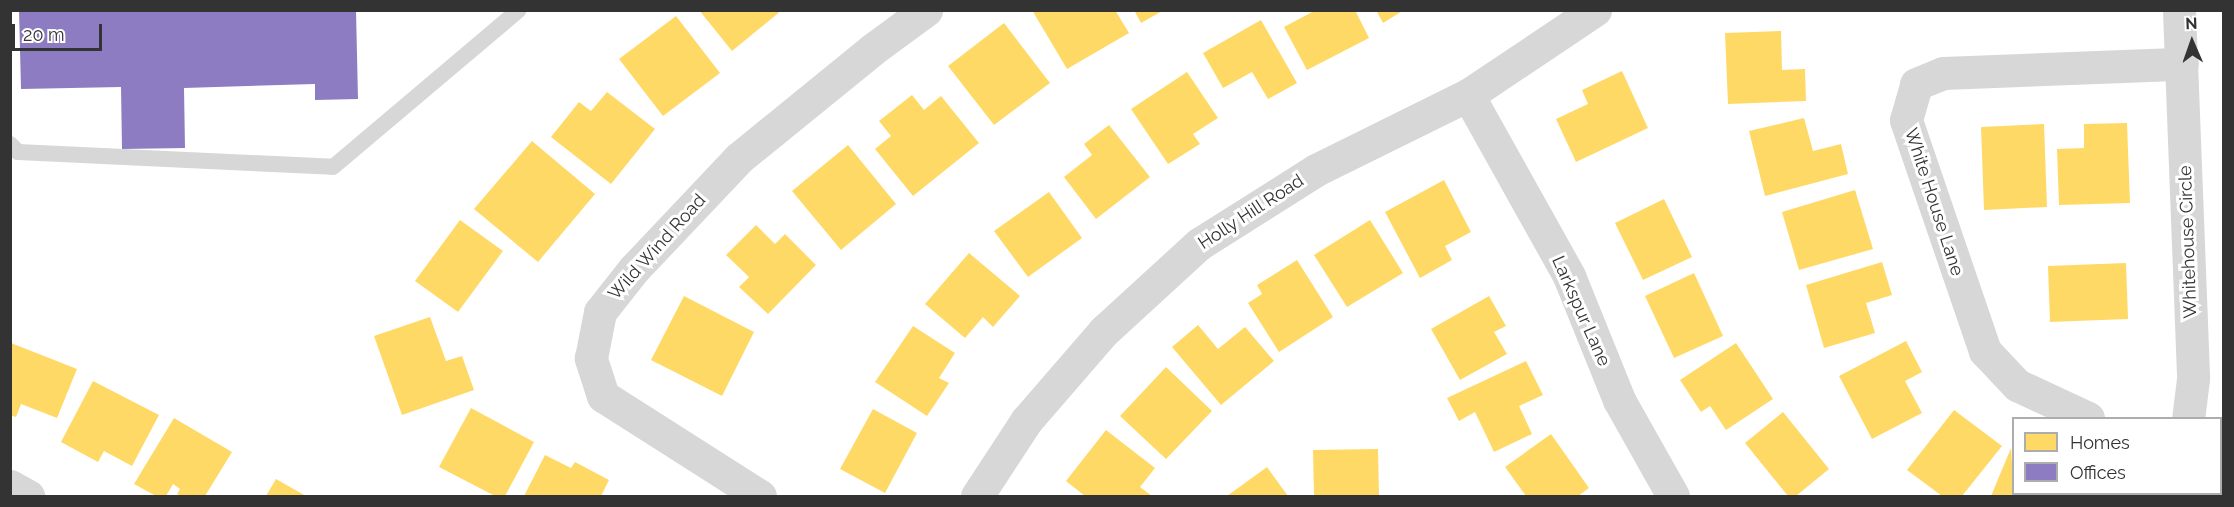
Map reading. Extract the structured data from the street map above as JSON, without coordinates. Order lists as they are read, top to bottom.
{
  "streets": {
    "street": [
      "White House Lane",
      "Holly Hill Road",
      "Whitehouse Circle",
      "Wild Wind Road",
      "Larkspur Lane"
    ]
  },
  "crossings": [
    ["White House Lane", "Whitehouse Circle"],
    ["Holly Hill Road", "Larkspur Lane"]
  ],
  "legend": ["Homes", "Offices"],
  "scale_bar": "20 m",
  "north": "top"
}
